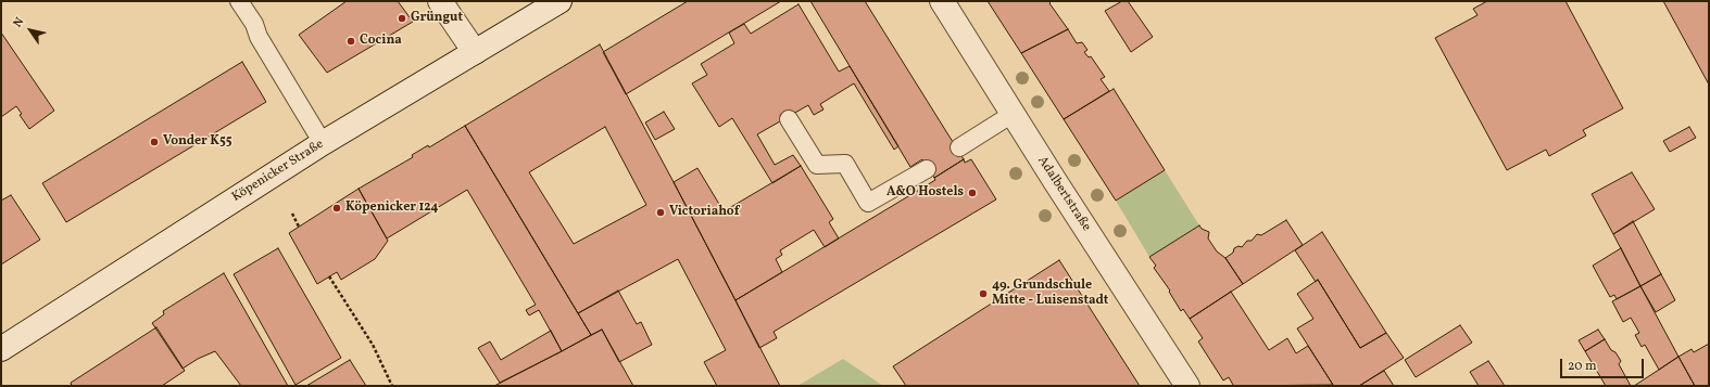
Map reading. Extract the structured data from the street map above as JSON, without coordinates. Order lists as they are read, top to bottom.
{
  "streets": {
    "main road": ["Köpenicker Straße", "Adalbertstraße"]
  },
  "places": [
    "Grüngut",
    "Cocina",
    "Vonder K55",
    "A&O Hostels",
    "Köpenicker 124",
    "Victoriahof",
    "49. Grundschule Mitte - Luisenstadt"
  ],
  "scale_bar": "20 m",
  "north": "top left"
}
